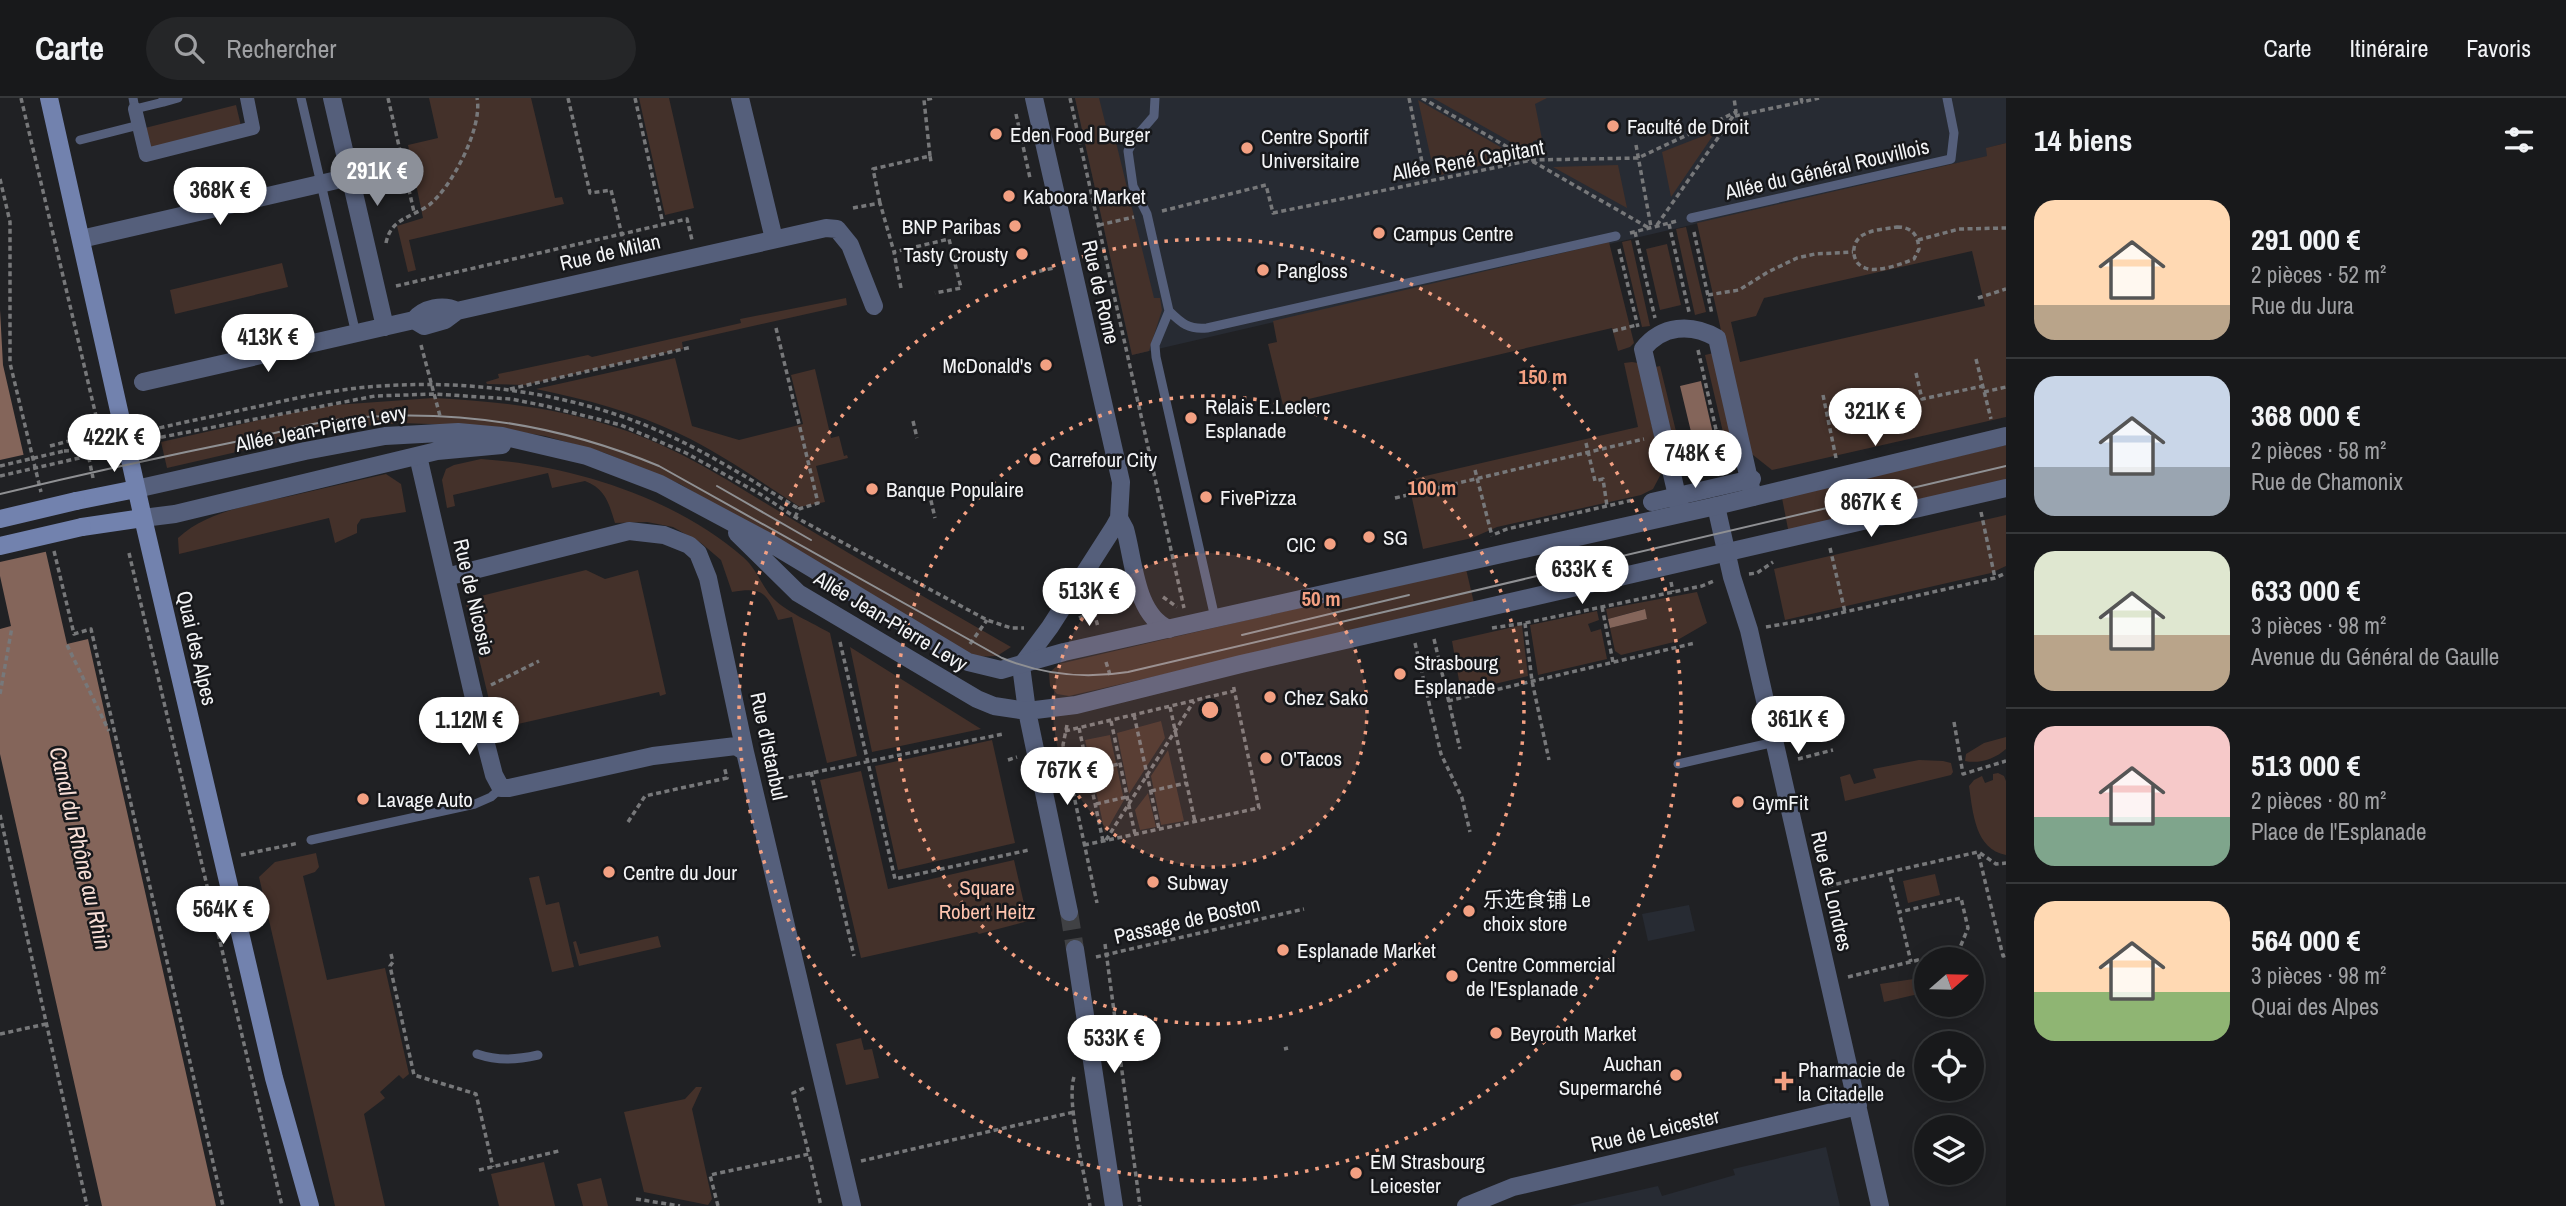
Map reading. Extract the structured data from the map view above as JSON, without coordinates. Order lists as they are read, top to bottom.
{
  "streets": {
    "main road": ["Quai des Alpes"],
    "street": [
      "Rue de Milan",
      "Rue de Rome",
      "Allée Jean-Pierre Levy",
      "Rue de Nicosie",
      "Rue d'Istanbul",
      "Rue de Londres",
      "Rue de Leicester"
    ],
    "lane": ["Allée du Général Rouvillois"],
    "path": ["Allée René Capitant", "Passage de Boston"]
  },
  "crossings": [
    ["Allée Jean-Pierre Levy", "Rue de Nicosie"],
    ["Allée Jean-Pierre Levy", "Quai des Alpes"],
    ["Allée Jean-Pierre Levy", "Rue de Londres"],
    ["Rue de Nicosie", "Rue d'Istanbul"],
    ["Rue de Londres", "Rue de Leicester"]
  ],
  "water": ["Canal du Rhône au Rhin"],
  "parks": ["Square Robert Heitz"],
  "places": {
    "other": [
      "Faculté de Droit",
      "Eden Food Burger",
      "Centre Sportif Universitaire",
      "Kaboora Market",
      "BNP Paribas",
      "Campus Centre",
      "Tasty Crousty",
      "Pangloss",
      "McDonald's",
      "Relais E.Leclerc Esplanade",
      "Carrefour City",
      "Banque Populaire",
      "FivePizza",
      "SG",
      "CIC",
      "Strasbourg Esplanade",
      "Chez Sako",
      "O'Tacos",
      "Lavage Auto",
      "GymFit",
      "Centre du Jour",
      "Subway",
      "乐选食铺 Le choix store",
      "Esplanade Market",
      "Centre Commercial de l'Esplanade",
      "Beyrouth Market",
      "Auchan Supermarché",
      "EM Strasbourg Leicester"
    ],
    "health": ["Pharmacie de la Citadelle"]
  },
  "north": "right",
  "page": {
    "header": "Carte",
    "search": "Rechercher",
    "nav": ["Carte", "Itinéraire", "Favoris"],
    "heading": "14 biens",
    "price": [
      "291K €",
      "368K €",
      "413K €",
      "321K €",
      "422K €",
      "748K €",
      "867K €",
      "633K €",
      "513K €",
      "361K €",
      "1.12M €",
      "767K €",
      "564K €",
      "533K €"
    ],
    "list": [
      {
        "name": "291 000 €",
        "note": "2 pièces · 52 m² · Rue du Jura"
      },
      {
        "name": "368 000 €",
        "note": "2 pièces · 58 m² · Rue de Chamonix"
      },
      {
        "name": "633 000 €",
        "note": "3 pièces · 98 m² · Avenue du Général de Gaulle"
      },
      {
        "name": "513 000 €",
        "note": "2 pièces · 80 m² · Place de l'Esplanade"
      },
      {
        "name": "564 000 €",
        "note": "3 pièces · 98 m² · Quai des Alpes"
      }
    ]
  },
  "rings": ["150 m", "100 m", "50 m"]
}
